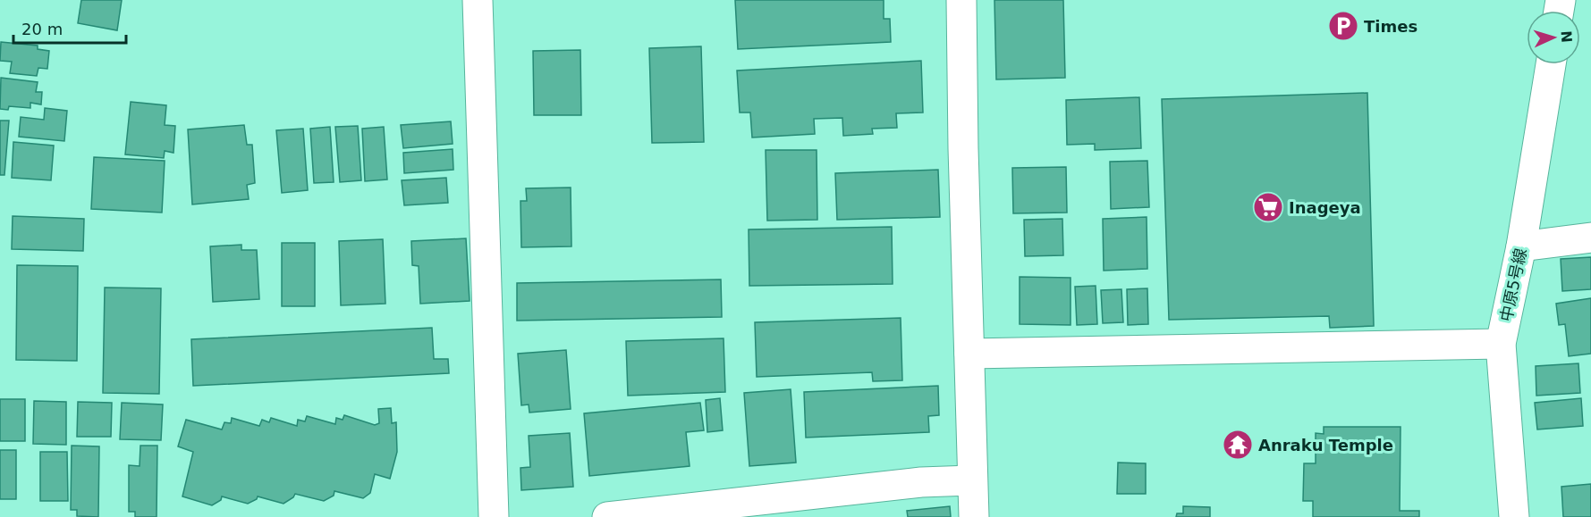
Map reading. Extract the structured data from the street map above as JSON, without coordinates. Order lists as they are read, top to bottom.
{
  "streets": {
    "street": ["中原5号線"]
  },
  "places": {
    "parking": ["Times"],
    "supermarket": ["Inageya"],
    "temple": ["Anraku Temple"]
  },
  "scale_bar": "20 m",
  "north": "right"
}
